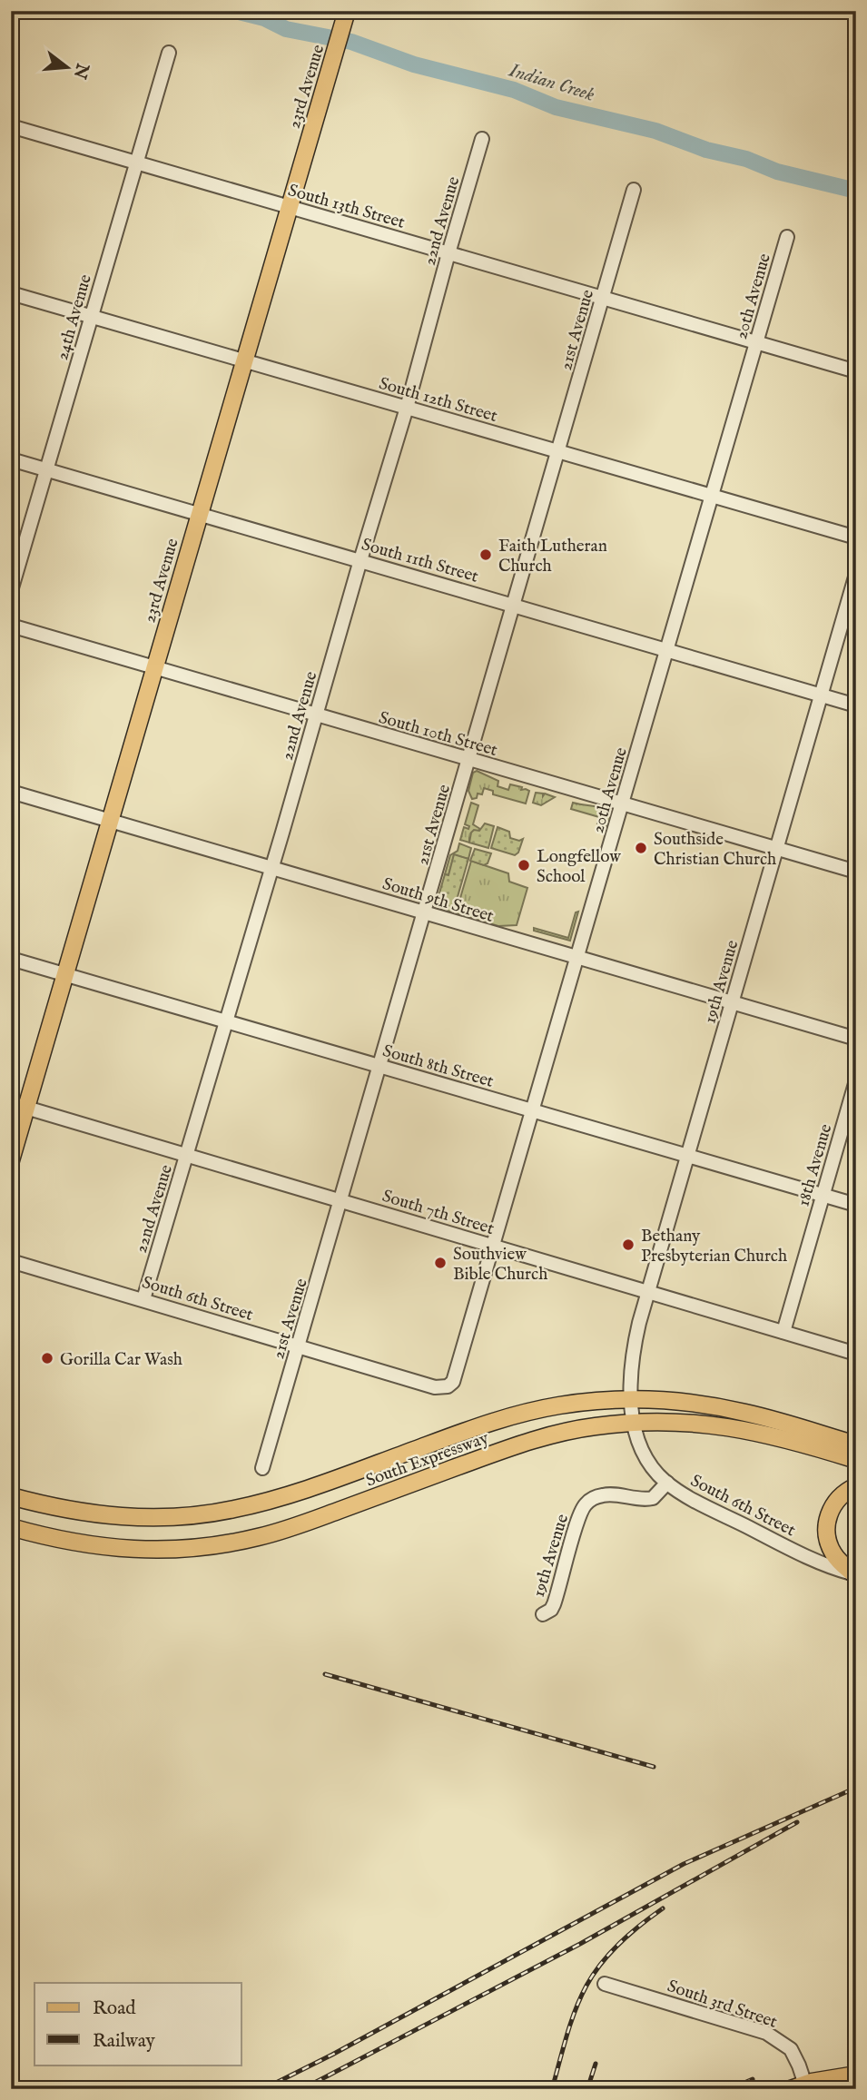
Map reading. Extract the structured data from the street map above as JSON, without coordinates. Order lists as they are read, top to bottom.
{
  "streets": {
    "main road": ["23rd Avenue", "South Expressway"],
    "street": [
      "South 13th Street",
      "22nd Avenue",
      "20th Avenue",
      "24th Avenue",
      "21st Avenue",
      "South 12th Street",
      "South 11th Street",
      "South 10th Street",
      "South 9th Street",
      "19th Avenue",
      "South 8th Street",
      "18th Avenue",
      "South 7th Street",
      "South 6th Street",
      "South 3rd Street"
    ]
  },
  "crossings": [
    ["23rd Avenue", "South 13th Street"],
    ["23rd Avenue", "South 12th Street"],
    ["23rd Avenue", "South 11th Street"],
    ["23rd Avenue", "South 10th Street"],
    ["23rd Avenue", "South 9th Street"],
    ["23rd Avenue", "South 8th Street"],
    ["23rd Avenue", "South 7th Street"],
    ["South 13th Street", "22nd Avenue"],
    ["South 13th Street", "20th Avenue"],
    ["South 13th Street", "24th Avenue"],
    ["South 13th Street", "21st Avenue"],
    ["22nd Avenue", "South 12th Street"],
    ["22nd Avenue", "South 11th Street"],
    ["22nd Avenue", "South 10th Street"],
    ["22nd Avenue", "South 9th Street"],
    ["22nd Avenue", "South 8th Street"],
    ["22nd Avenue", "South 7th Street"],
    ["22nd Avenue", "South 6th Street"],
    ["20th Avenue", "South 12th Street"],
    ["20th Avenue", "South 11th Street"],
    ["20th Avenue", "South 10th Street"],
    ["20th Avenue", "South 9th Street"],
    ["20th Avenue", "South 8th Street"],
    ["20th Avenue", "South 7th Street"],
    ["20th Avenue", "South 6th Street"],
    ["24th Avenue", "South 12th Street"],
    ["24th Avenue", "South 11th Street"],
    ["21st Avenue", "South 12th Street"],
    ["21st Avenue", "South 11th Street"],
    ["21st Avenue", "South 10th Street"],
    ["21st Avenue", "South 9th Street"],
    ["21st Avenue", "South 8th Street"],
    ["21st Avenue", "South 7th Street"],
    ["21st Avenue", "South 6th Street"],
    ["South 11th Street", "19th Avenue"],
    ["South 10th Street", "19th Avenue"],
    ["South 9th Street", "19th Avenue"],
    ["19th Avenue", "South 8th Street"],
    ["19th Avenue", "South 7th Street"],
    ["19th Avenue", "South 6th Street"],
    ["19th Avenue", "South Expressway"],
    ["South 8th Street", "18th Avenue"],
    ["18th Avenue", "South 7th Street"],
    ["South 6th Street", "South Expressway"]
  ],
  "water": ["Indian Creek"],
  "places": [
    "Faith Lutheran Church",
    "Southside Christian Church",
    "Longfellow School",
    "Bethany Presbyterian Church",
    "Southview Bible Church",
    "Gorilla Car Wash"
  ],
  "legend": ["Road", "Railway"],
  "north": "right"
}
